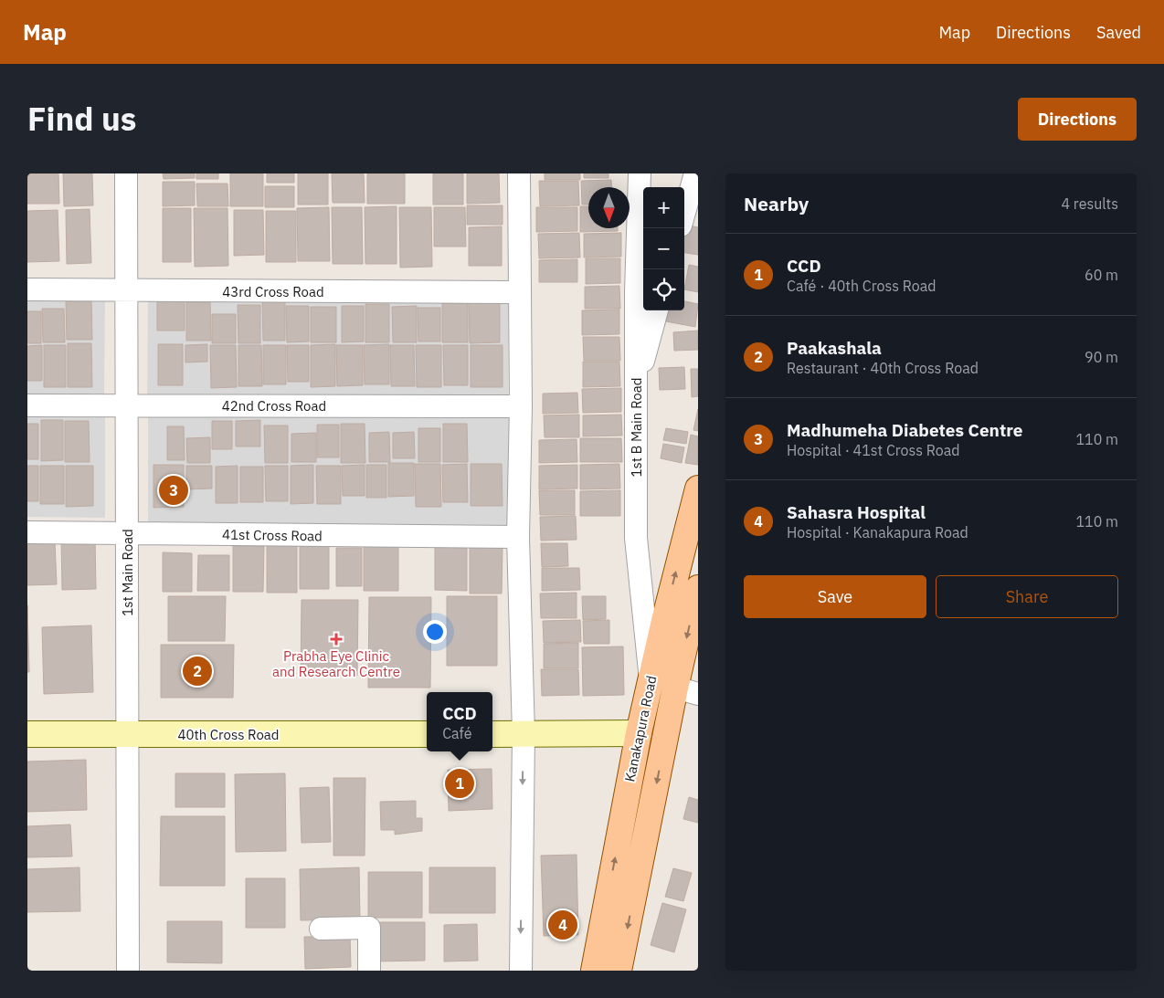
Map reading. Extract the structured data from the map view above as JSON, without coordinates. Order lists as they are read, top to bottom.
{
  "streets": {
    "main road": ["Kanakapura Road"],
    "street": [
      "43rd Cross Road",
      "42nd Cross Road",
      "1st B Main Road",
      "41st Cross Road",
      "1st Main Road",
      "40th Cross Road"
    ]
  },
  "crossings": [
    ["43rd Cross Road", "1st Main Road"],
    ["42nd Cross Road", "1st Main Road"],
    ["1st B Main Road", "Kanakapura Road"],
    ["41st Cross Road", "1st Main Road"],
    ["1st Main Road", "40th Cross Road"]
  ],
  "places": {
    "health": ["Prabha Eye Clinic and Research Centre"]
  },
  "north": "bottom",
  "page": {
    "header": "Map",
    "nav": ["Map", "Directions", "Saved"],
    "title": "Find us",
    "buttons": [
      "Directions",
      ["Save", "Share"]
    ],
    "heading": ["Nearby", "4 results"],
    "map_buttons": ["+", "−"],
    "list": [
      {
        "mark": "1",
        "name": "CCD",
        "note": "Café · 40th Cross Road",
        "value": "60 m"
      },
      {
        "mark": "2",
        "name": "Paakashala",
        "note": "Restaurant · 40th Cross Road",
        "value": "90 m"
      },
      {
        "mark": "3",
        "name": "Madhumeha Diabetes Centre",
        "note": "Hospital · 41st Cross Road",
        "value": "110 m"
      },
      {
        "mark": "4",
        "name": "Sahasra Hospital",
        "note": "Hospital · Kanakapura Road",
        "value": "110 m"
      }
    ],
    "pins": [
      "3",
      "2",
      "1",
      "4"
    ],
    "popup": ["CCD", "Café"]
  }
}
